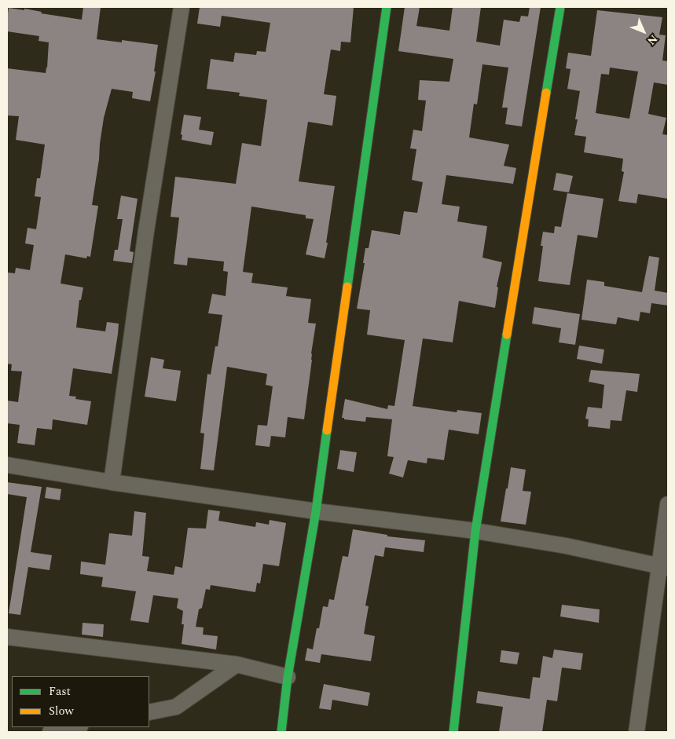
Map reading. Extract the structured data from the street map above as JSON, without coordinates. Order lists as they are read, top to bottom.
{
  "legend": ["Fast", "Slow"],
  "north": "bottom right"
}
